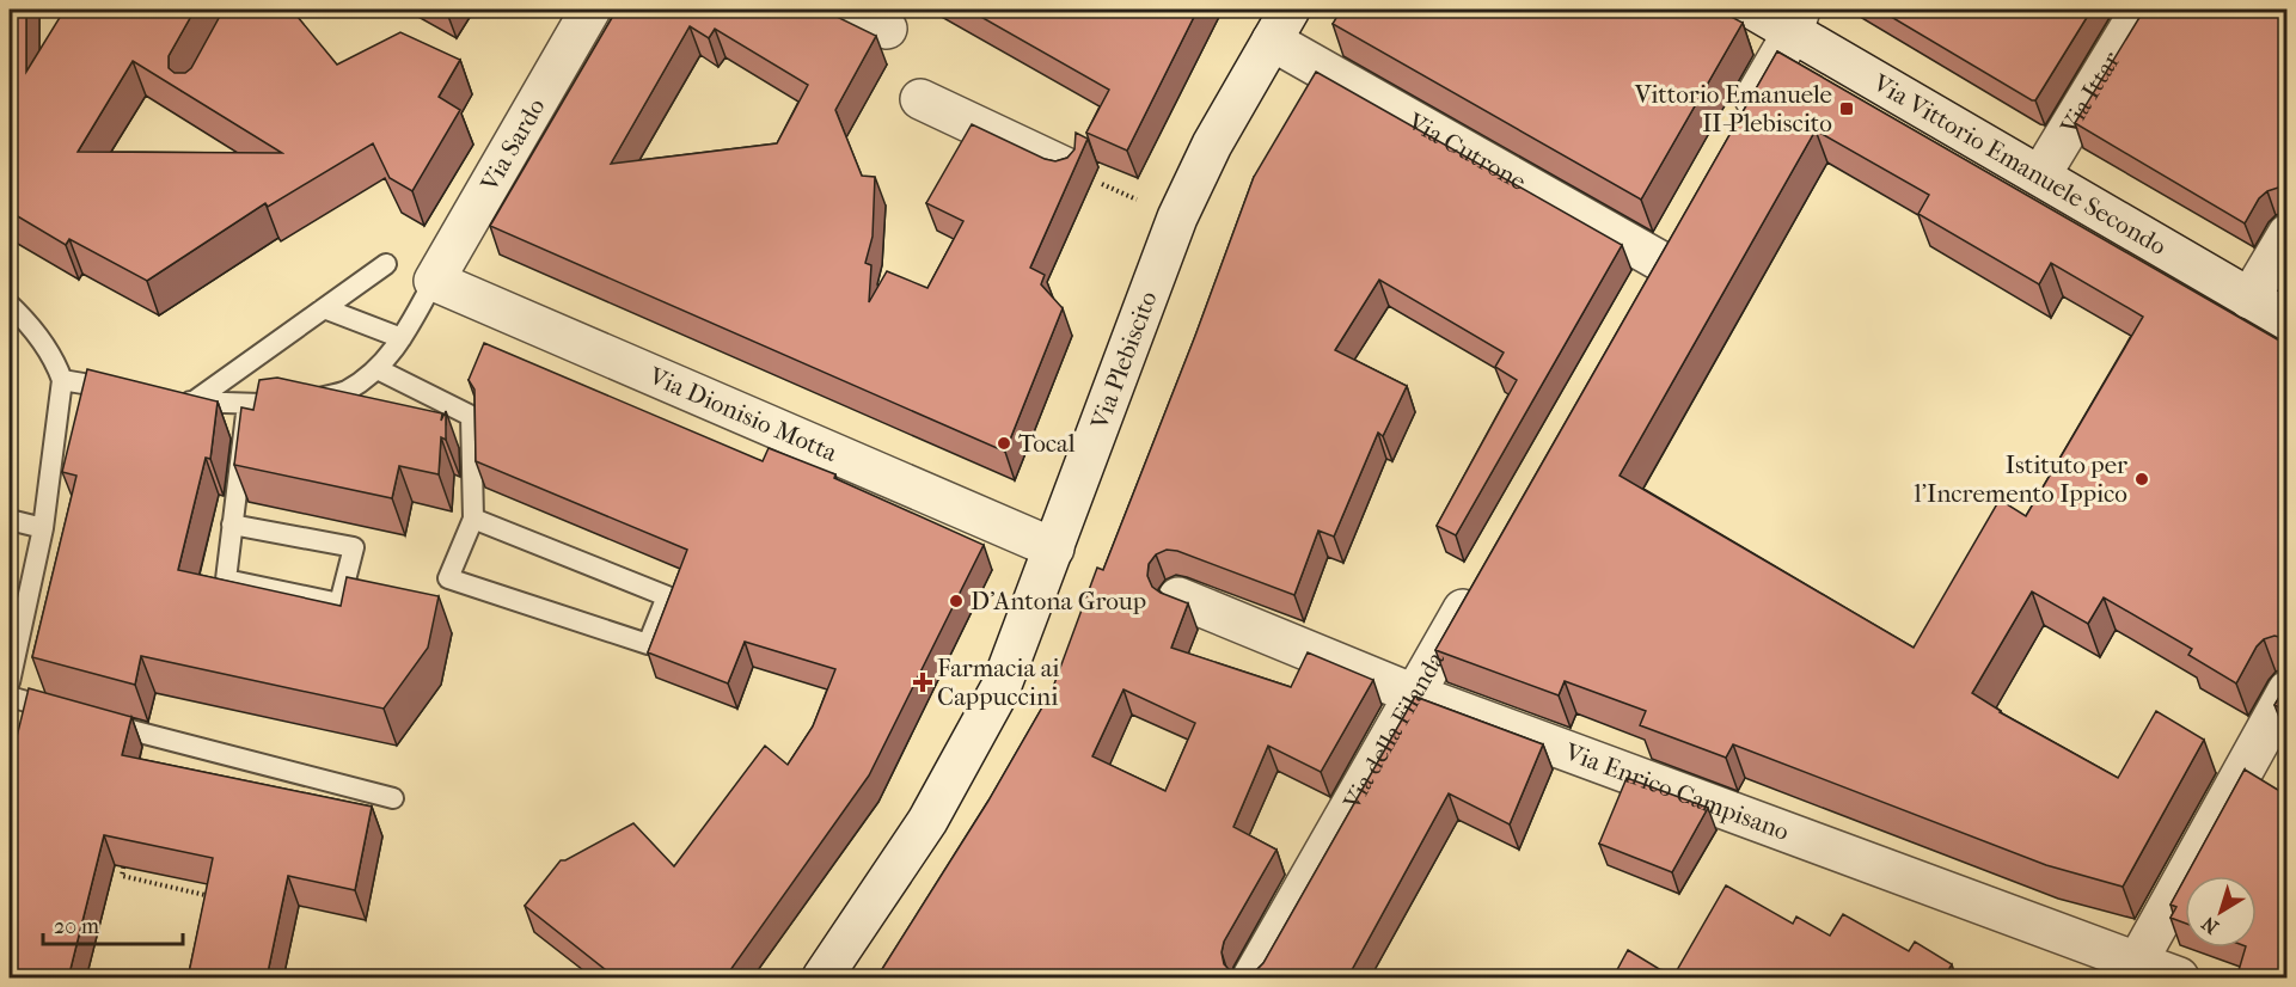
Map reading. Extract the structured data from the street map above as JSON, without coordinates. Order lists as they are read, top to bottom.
{
  "streets": {
    "street": [
      "Via Ittar",
      "Via Sardo",
      "Via Cutrone",
      "Via Vittorio Emanuele Secondo",
      "Via Plebiscito",
      "Via Dionisio Motta",
      "Via della Filanda",
      "Via Enrico Campisano"
    ]
  },
  "crossings": [
    ["Via Ittar", "Via Vittorio Emanuele Secondo"],
    ["Via Sardo", "Via Dionisio Motta"],
    ["Via Cutrone", "Via Plebiscito"],
    ["Via Plebiscito", "Via Dionisio Motta"],
    ["Via della Filanda", "Via Enrico Campisano"]
  ],
  "places": {
    "transit": ["Vittorio Emanuele II-Plebiscito"],
    "other": ["Tocal", "Istituto per l'Incremento Ippico", "D'Antona Group"],
    "health": ["Farmacia ai Cappuccini"]
  },
  "scale_bar": "20 m",
  "north": "bottom left"
}
